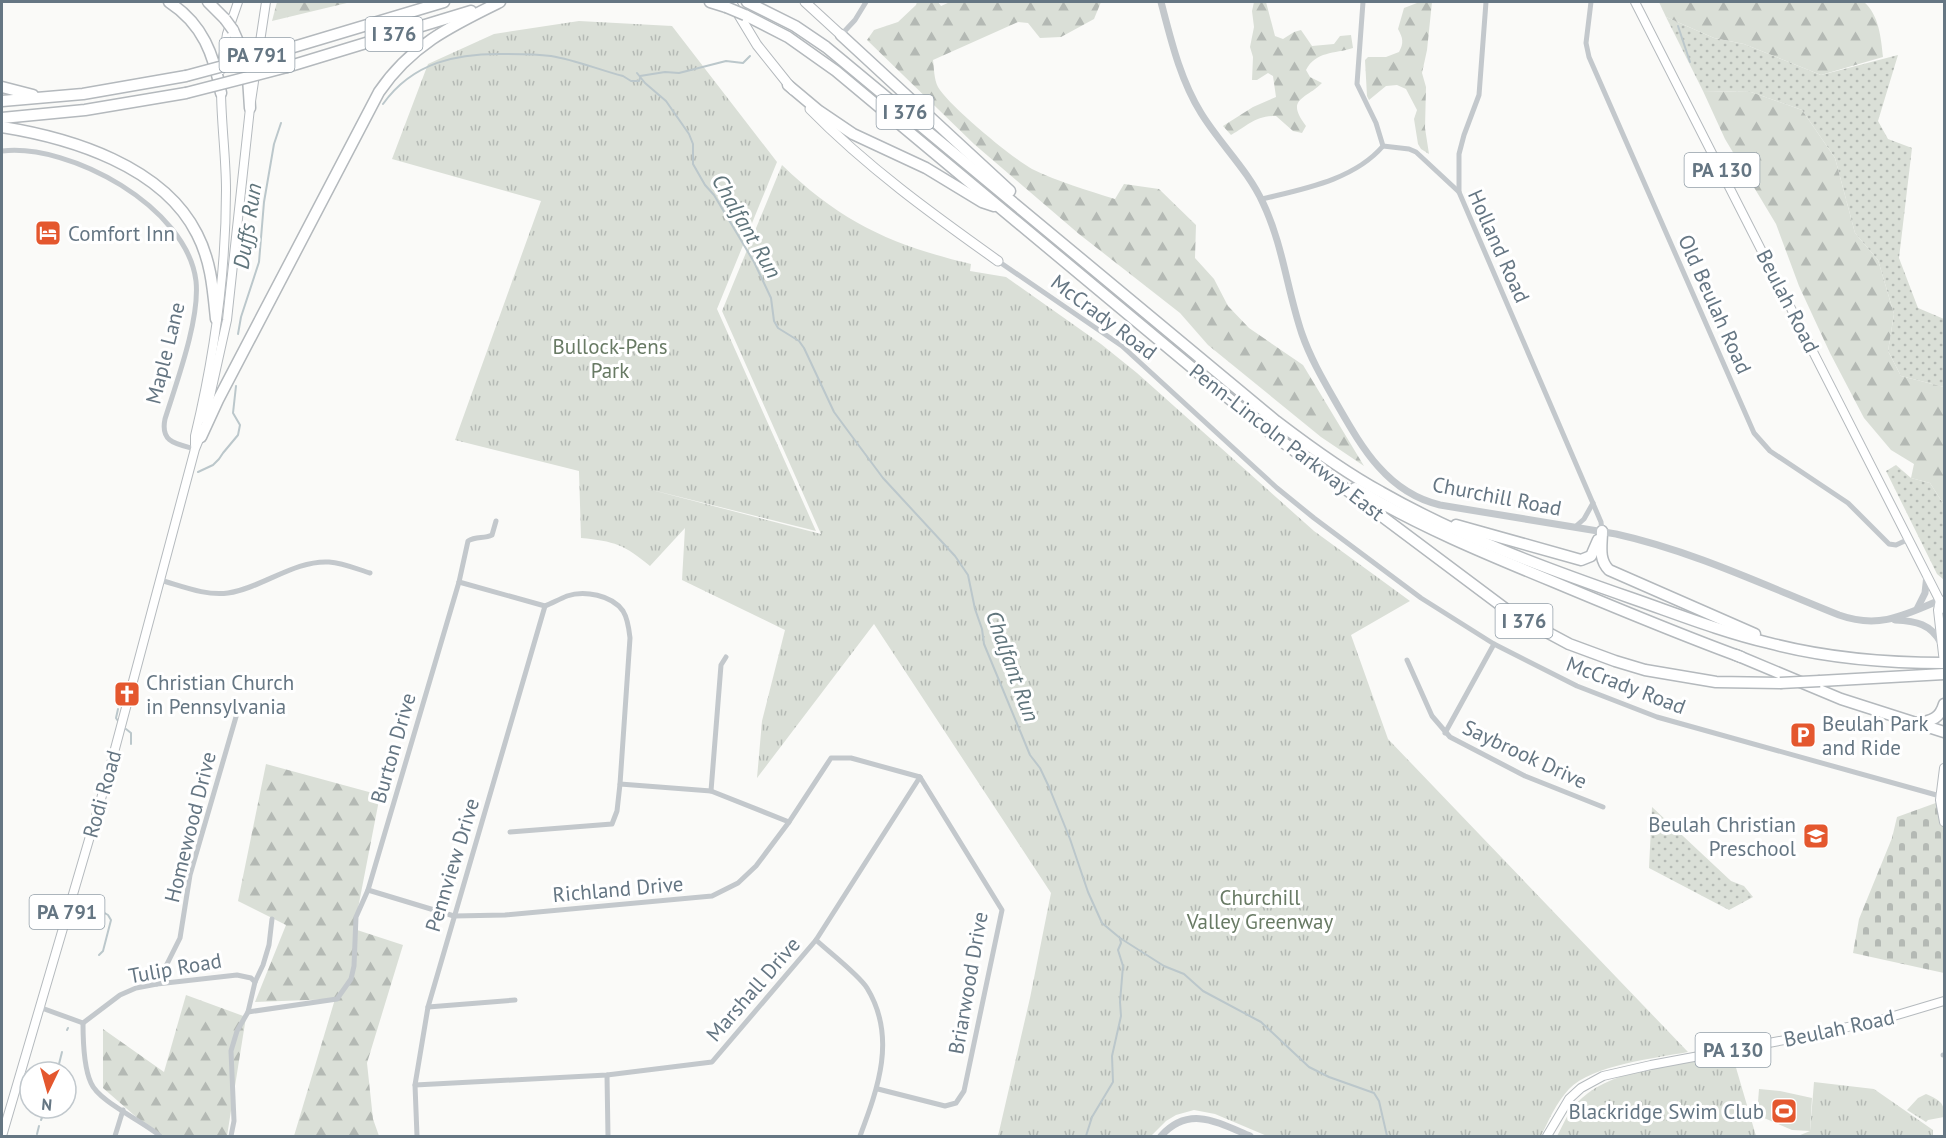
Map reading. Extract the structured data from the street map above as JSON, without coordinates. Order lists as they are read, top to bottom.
{
  "streets": {
    "highway": ["I 376", "Penn-Lincoln Parkway East"],
    "main road": [
      "PA 791",
      "PA 130",
      "Beulah Road",
      "Rodi Road"
    ],
    "street": [
      "Holland Road",
      "Old Beulah Road",
      "McCrady Road",
      "Maple Lane",
      "Churchill Road",
      "Burton Drive",
      "Saybrook Drive",
      "Homewood Drive",
      "Pennview Drive",
      "Richland Drive",
      "Tulip Road",
      "Briarwood Drive",
      "Marshall Drive"
    ]
  },
  "crossings": [
    ["Holland Road", "Churchill Road"],
    ["Beulah Road", "Old Beulah Road"],
    ["Beulah Road", "Penn-Lincoln Parkway East"],
    ["Beulah Road", "Churchill Road"],
    ["Maple Lane", "Rodi Road"],
    ["Burton Drive", "Richland Drive"],
    ["Homewood Drive", "Tulip Road"],
    ["Pennview Drive", "Richland Drive"],
    ["Pennview Drive", "Marshall Drive"],
    ["Richland Drive", "Briarwood Drive"],
    ["Richland Drive", "Marshall Drive"],
    ["Briarwood Drive", "Marshall Drive"]
  ],
  "water": ["Duffs Run", "Chalfant Run"],
  "parks": ["Bullock-Pens Park", "Churchill Valley Greenway"],
  "places": {
    "hotel": ["Comfort Inn"],
    "church": ["Christian Church in Pennsylvania"],
    "parking": ["Beulah Park and Ride"],
    "school or university": ["Beulah Christian Preschool"],
    "sports": ["Blackridge Swim Club"]
  },
  "north": "bottom"
}
